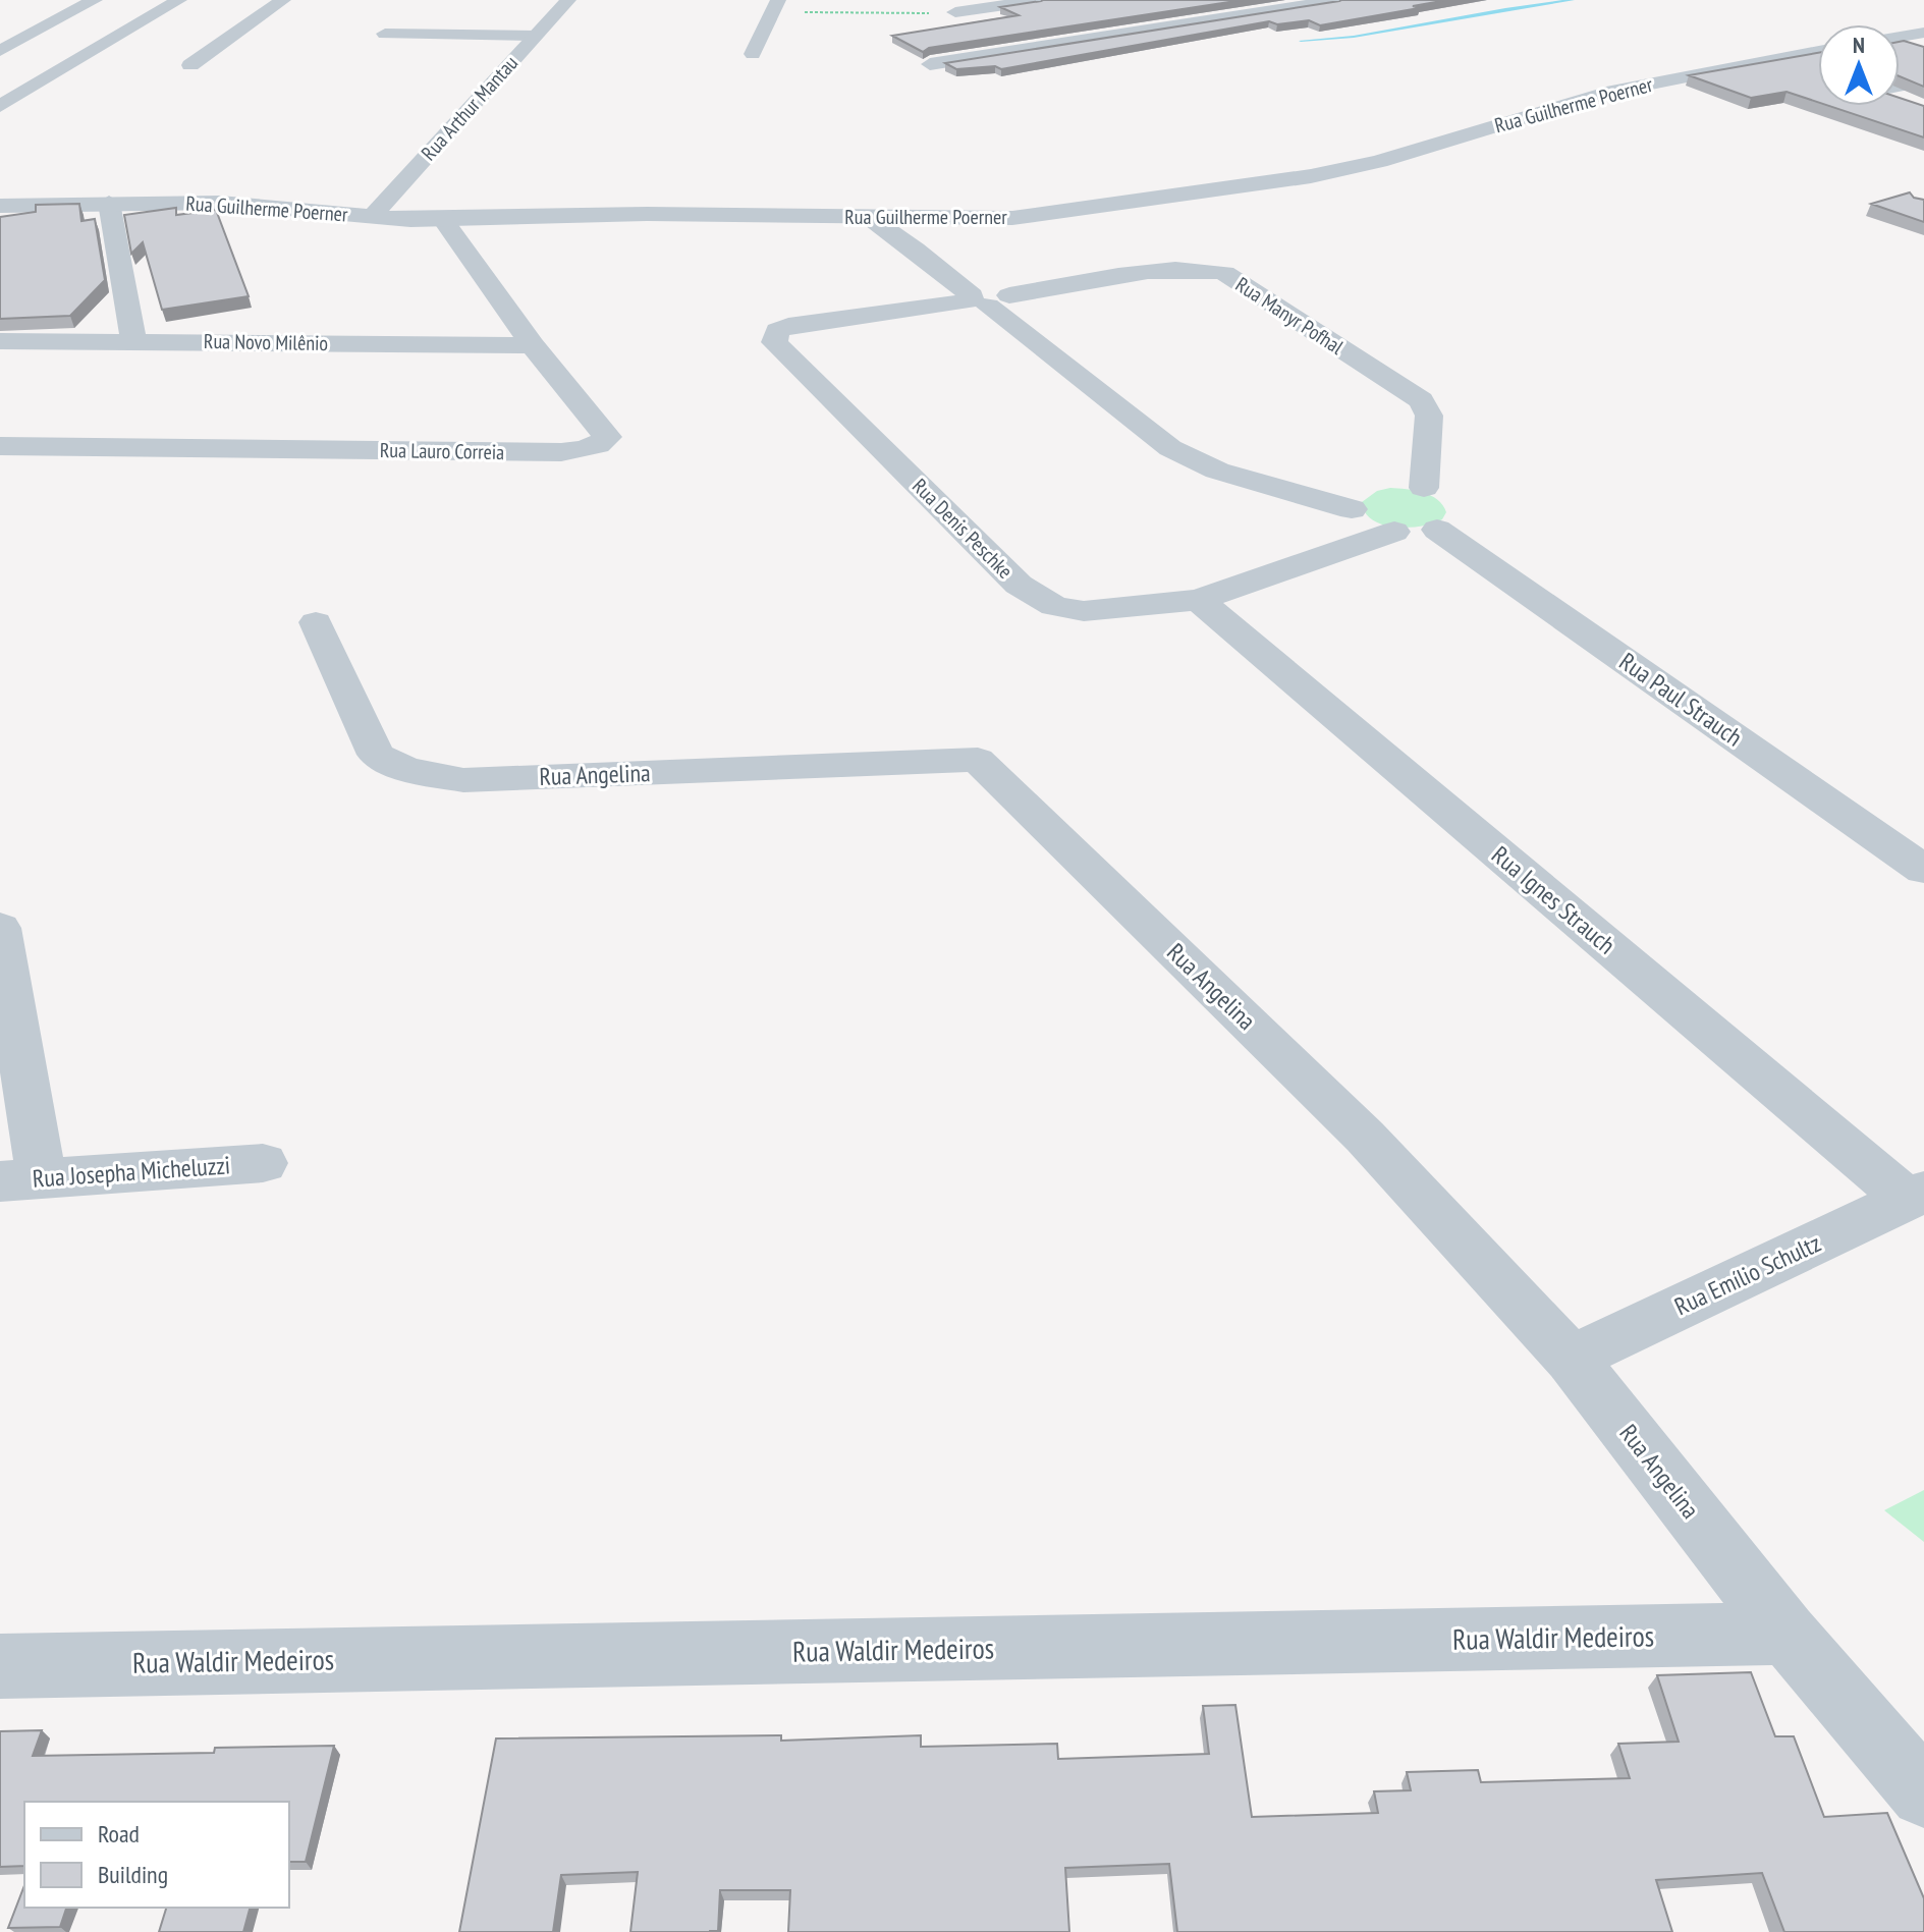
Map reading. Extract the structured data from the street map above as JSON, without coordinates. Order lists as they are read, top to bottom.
{
  "streets": {
    "street": [
      "Rua Guilherme Poerner",
      "Rua Arthur Mantau",
      "Rua Manyr Pofhal",
      "Rua Novo Milênio",
      "Rua Lauro Correia",
      "Rua Denis Peschke",
      "Rua Paul Strauch",
      "Rua Angelina",
      "Rua Ignes Strauch",
      "Rua Josepha Micheluzzi",
      "Rua Emílio Schultz",
      "Rua Waldir Medeiros"
    ]
  },
  "crossings": [
    ["Rua Guilherme Poerner", "Rua Arthur Mantau"],
    ["Rua Guilherme Poerner", "Rua Lauro Correia"],
    ["Rua Manyr Pofhal", "Rua Denis Peschke"],
    ["Rua Novo Milênio", "Rua Lauro Correia"],
    ["Rua Denis Peschke", "Rua Ignes Strauch"],
    ["Rua Angelina", "Rua Emílio Schultz"],
    ["Rua Angelina", "Rua Waldir Medeiros"],
    ["Rua Ignes Strauch", "Rua Emílio Schultz"]
  ],
  "legend": ["Road", "Building"],
  "north": "top"
}
